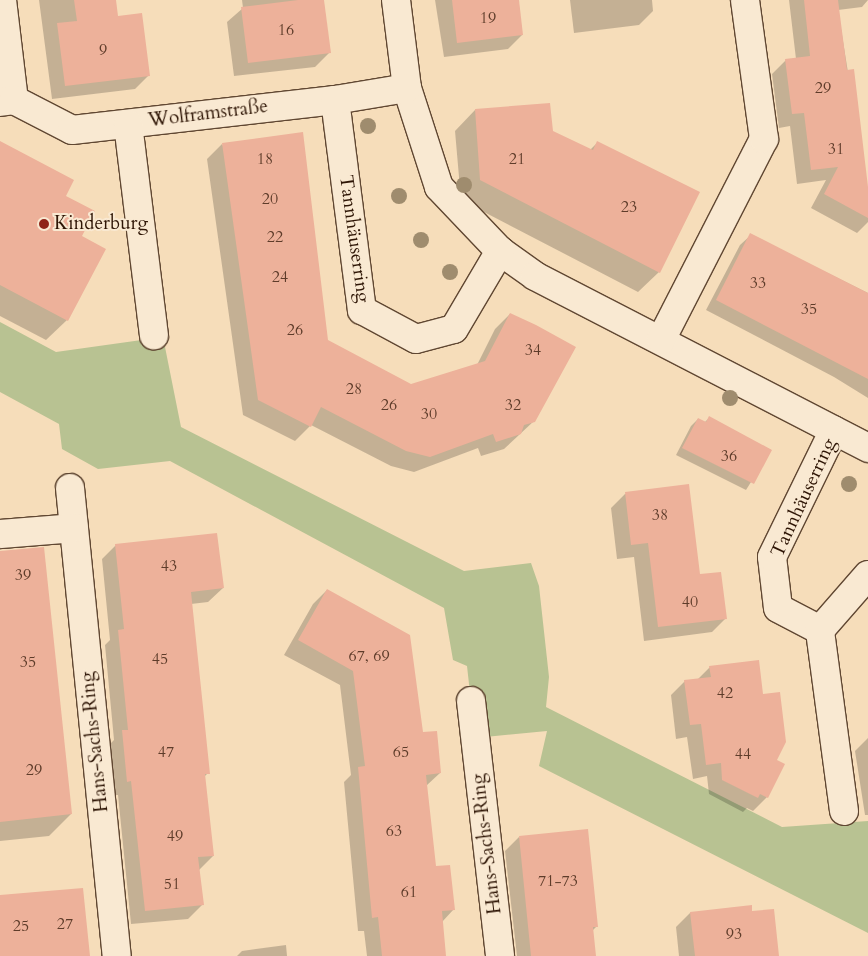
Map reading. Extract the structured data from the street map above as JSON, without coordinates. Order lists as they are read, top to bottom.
{
  "streets": {
    "street": ["Wolframstraße", "Tannhäuserring", "Hans-Sachs-Ring"]
  },
  "crossings": [
    ["Wolframstraße", "Tannhäuserring"]
  ],
  "places": ["Kinderburg"],
  "house_numbers": [
    "19",
    "16",
    "9",
    "29",
    "31",
    "18",
    "21",
    "20",
    "23",
    "22",
    "24",
    "33",
    "35",
    "26",
    "34",
    "28",
    "26",
    "32",
    "30",
    "36",
    "38",
    "43",
    "39",
    "40",
    "67, 69",
    "45",
    "35",
    "42",
    "47",
    "65",
    "44",
    "29",
    "63",
    "49",
    "71-73",
    "51",
    "61",
    "27",
    "25",
    "93"
  ]
}
